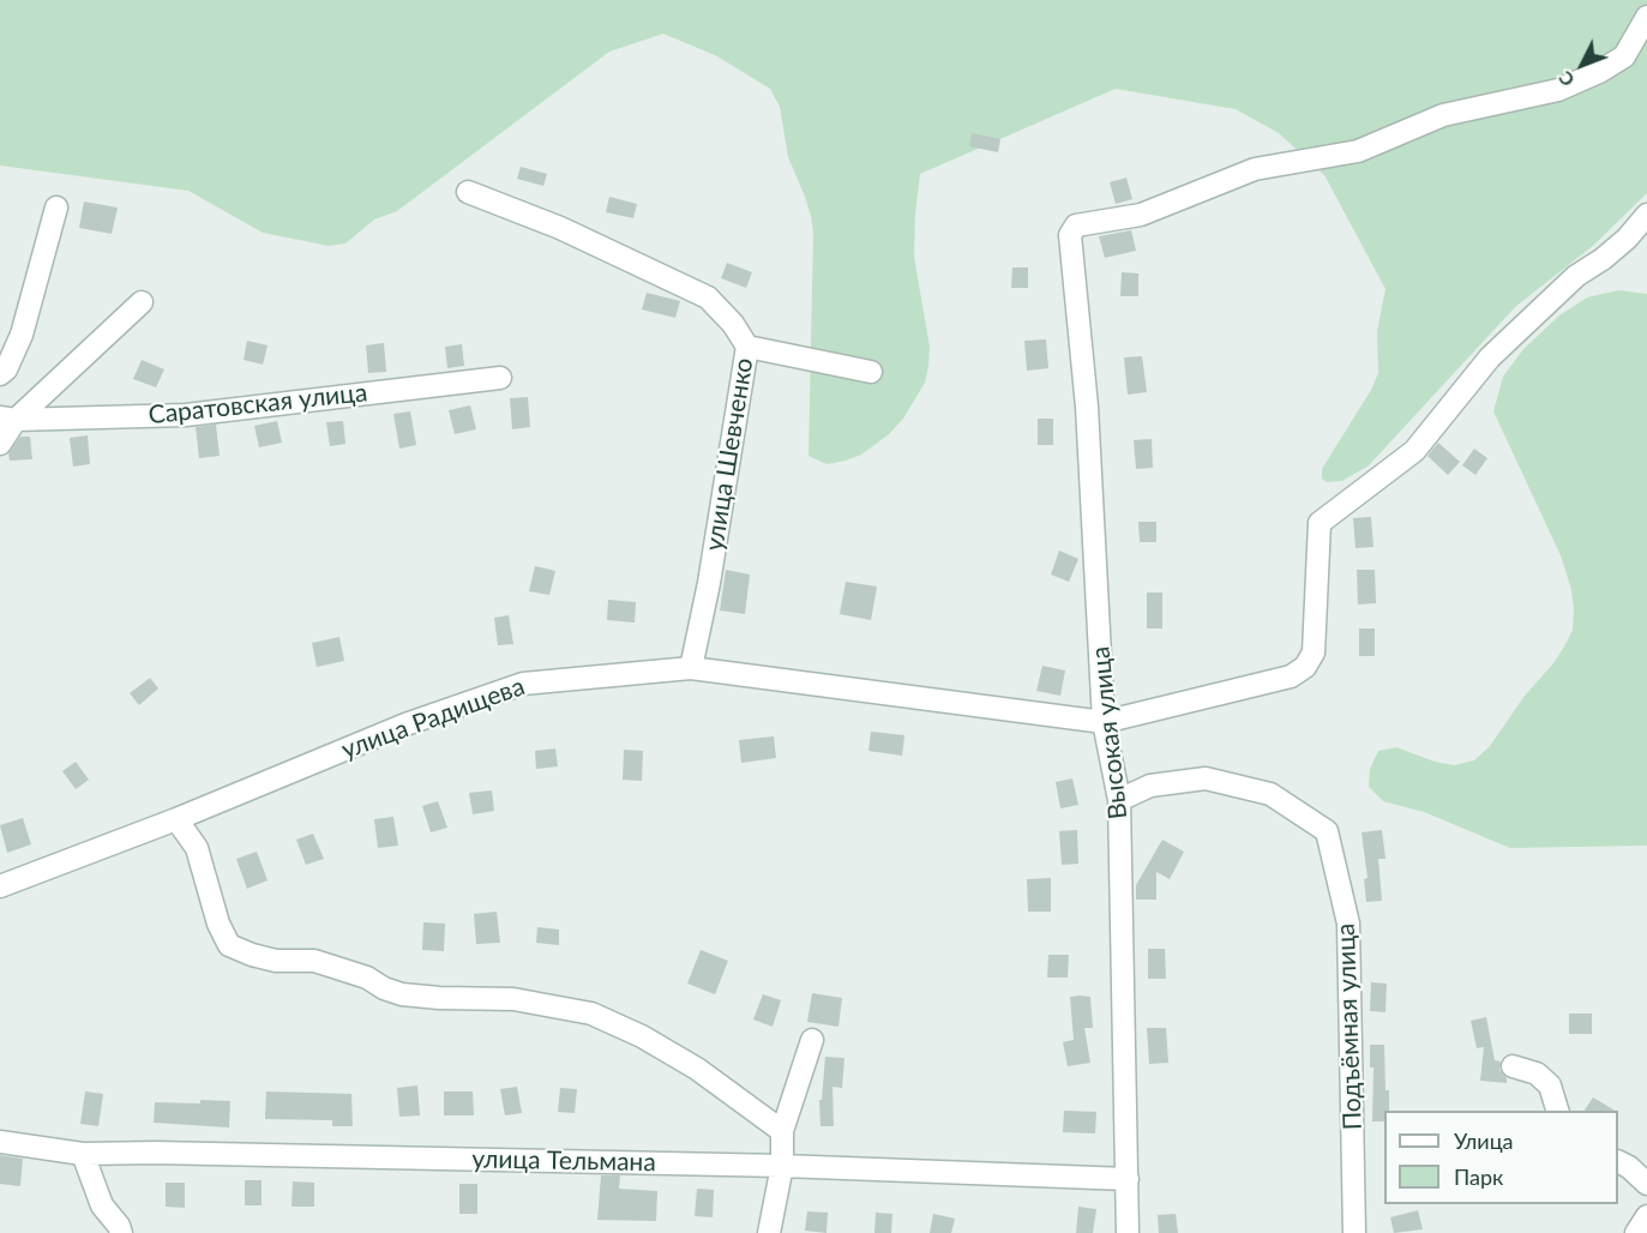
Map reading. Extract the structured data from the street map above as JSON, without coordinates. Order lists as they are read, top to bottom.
{
  "streets": {
    "street": [
      "Саратовская улица",
      "улица Шевченко",
      "улица Радищева",
      "Высокая улица",
      "Подъёмная улица",
      "улица Тельмана"
    ]
  },
  "crossings": [
    ["улица Шевченко", "улица Радищева"],
    ["улица Радищева", "Высокая улица"],
    ["Высокая улица", "Подъёмная улица"],
    ["Высокая улица", "улица Тельмана"]
  ],
  "legend": ["Улица", "Парк"],
  "north": "bottom left"
}
